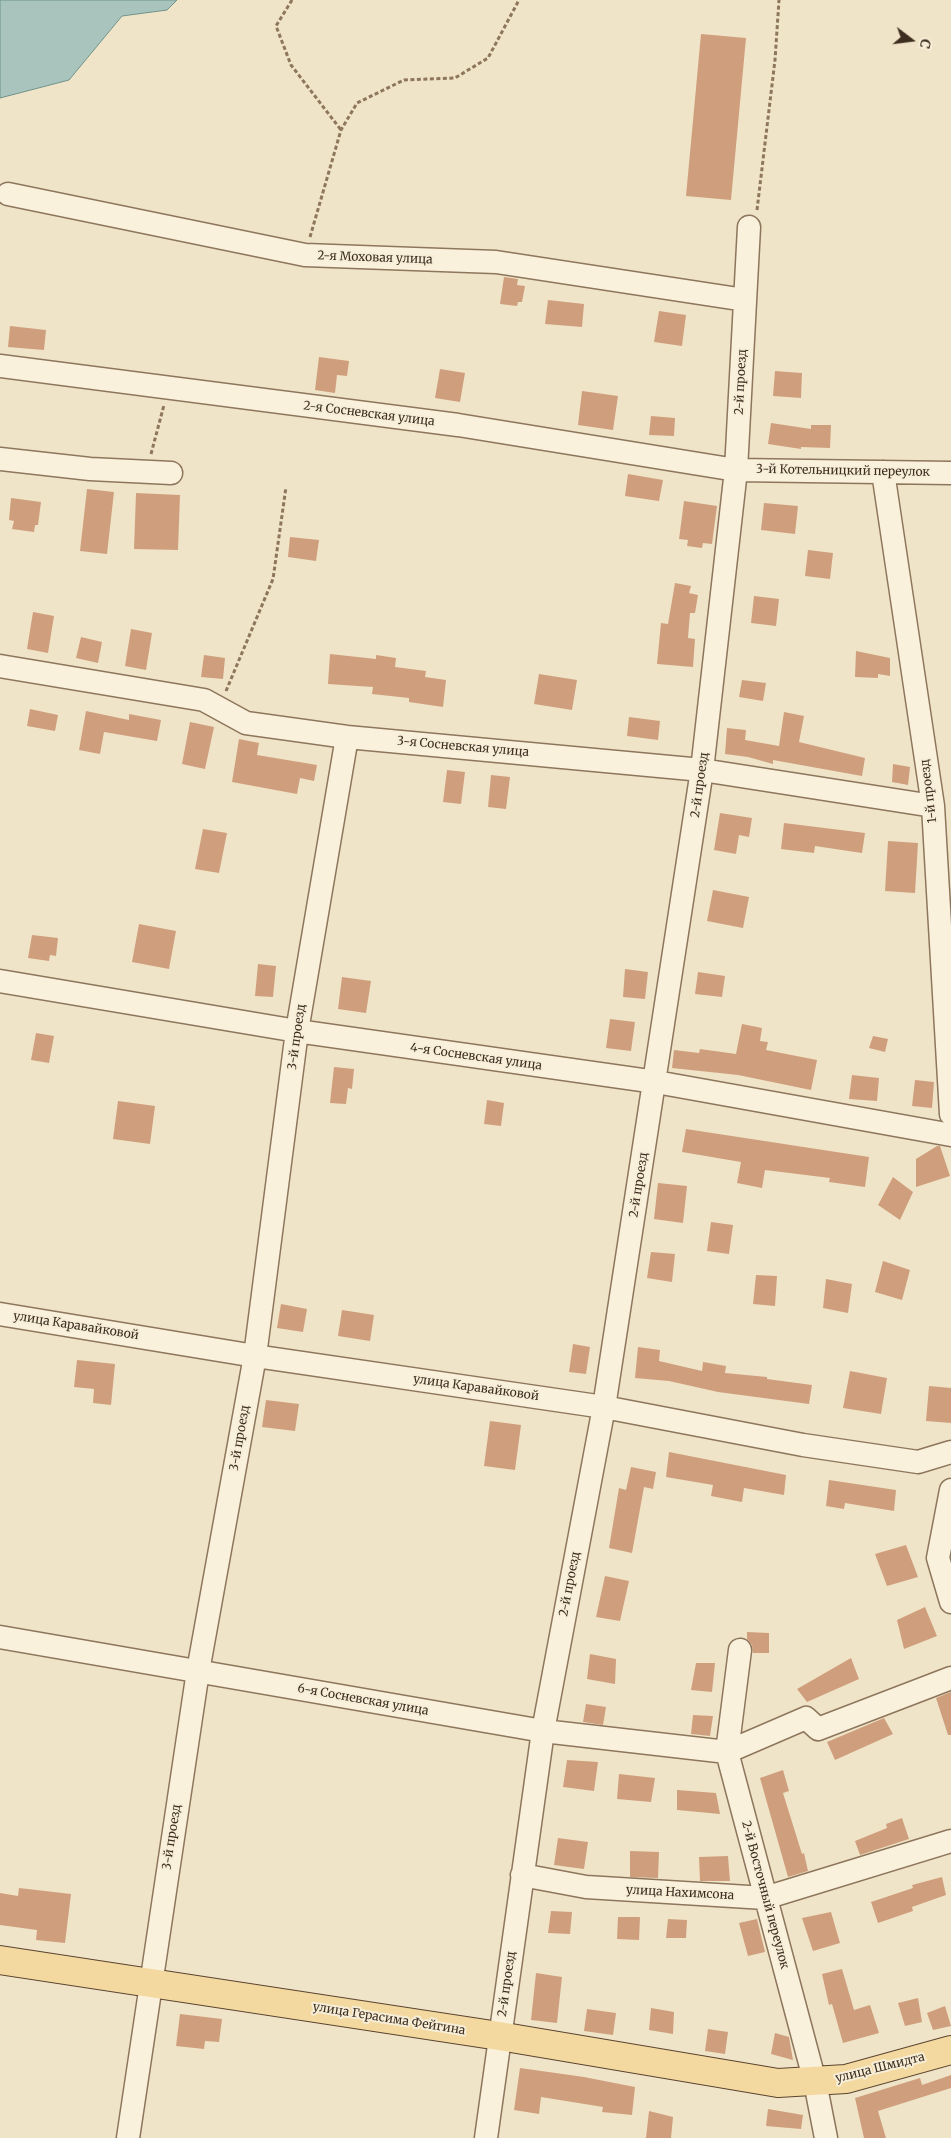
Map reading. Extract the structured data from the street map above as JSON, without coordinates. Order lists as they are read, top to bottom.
{
  "streets": {
    "main road": ["улица Герасима Фейгина", "улица Шмидта"],
    "street": [
      "2-я Моховая улица",
      "2-й проезд",
      "2-я Сосневская улица",
      "3-й Котельницкий переулок",
      "3-я Сосневская улица",
      "1-й проезд",
      "3-й проезд",
      "4-я Сосневская улица",
      "улица Каравайковой",
      "6-я Сосневская улица",
      "улица Нахимсона",
      "2-й Восточный переулок"
    ]
  },
  "crossings": [
    ["2-я Моховая улица", "2-й проезд"],
    ["2-й проезд", "2-я Сосневская улица"],
    ["2-й проезд", "3-й Котельницкий переулок"],
    ["2-й проезд", "3-я Сосневская улица"],
    ["2-й проезд", "4-я Сосневская улица"],
    ["2-й проезд", "улица Каравайковой"],
    ["2-й проезд", "6-я Сосневская улица"],
    ["2-й проезд", "улица Нахимсона"],
    ["2-й проезд", "улица Герасима Фейгина"],
    ["2-я Сосневская улица", "3-й Котельницкий переулок"],
    ["3-й Котельницкий переулок", "1-й проезд"],
    ["3-я Сосневская улица", "1-й проезд"],
    ["3-я Сосневская улица", "3-й проезд"],
    ["3-й проезд", "4-я Сосневская улица"],
    ["3-й проезд", "улица Каравайковой"],
    ["3-й проезд", "6-я Сосневская улица"],
    ["3-й проезд", "улица Герасима Фейгина"],
    ["6-я Сосневская улица", "2-й Восточный переулок"],
    ["улица Нахимсона", "2-й Восточный переулок"],
    ["2-й Восточный переулок", "улица Шмидта"],
    ["улица Герасима Фейгина", "улица Шмидта"]
  ],
  "north": "right"
}
